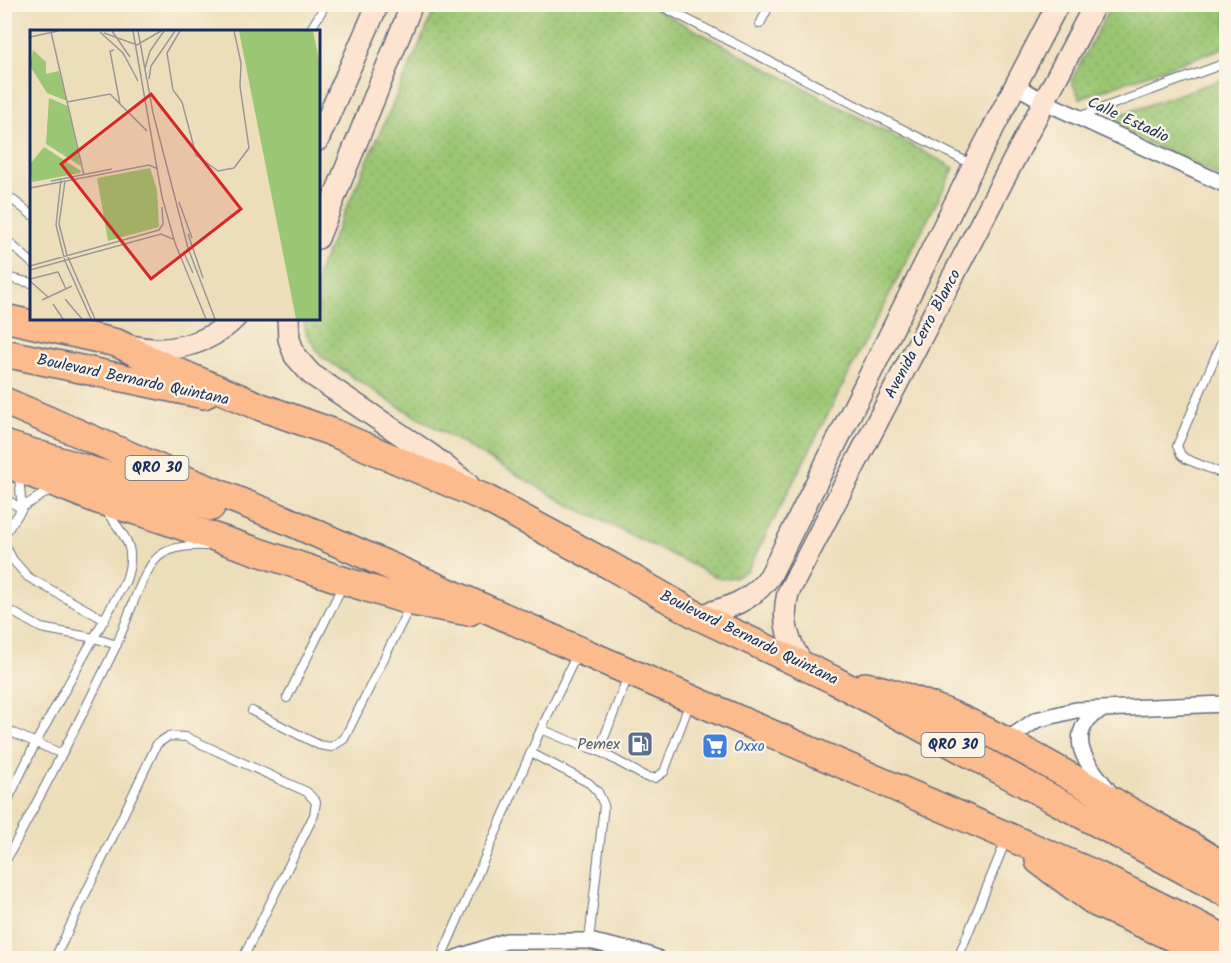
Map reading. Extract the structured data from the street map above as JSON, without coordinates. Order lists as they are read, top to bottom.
{
  "streets": {
    "highway": ["Boulevard Bernardo Quintana", "QRO 30"],
    "main road": ["Avenida Cerro Blanco"],
    "street": ["Calle Estadio"]
  },
  "crossings": [
    ["Calle Estadio", "Avenida Cerro Blanco"],
    ["Avenida Cerro Blanco", "Boulevard Bernardo Quintana"]
  ],
  "places": {
    "fuel station": ["Pemex"],
    "supermarket": ["Oxxo"]
  }
}
